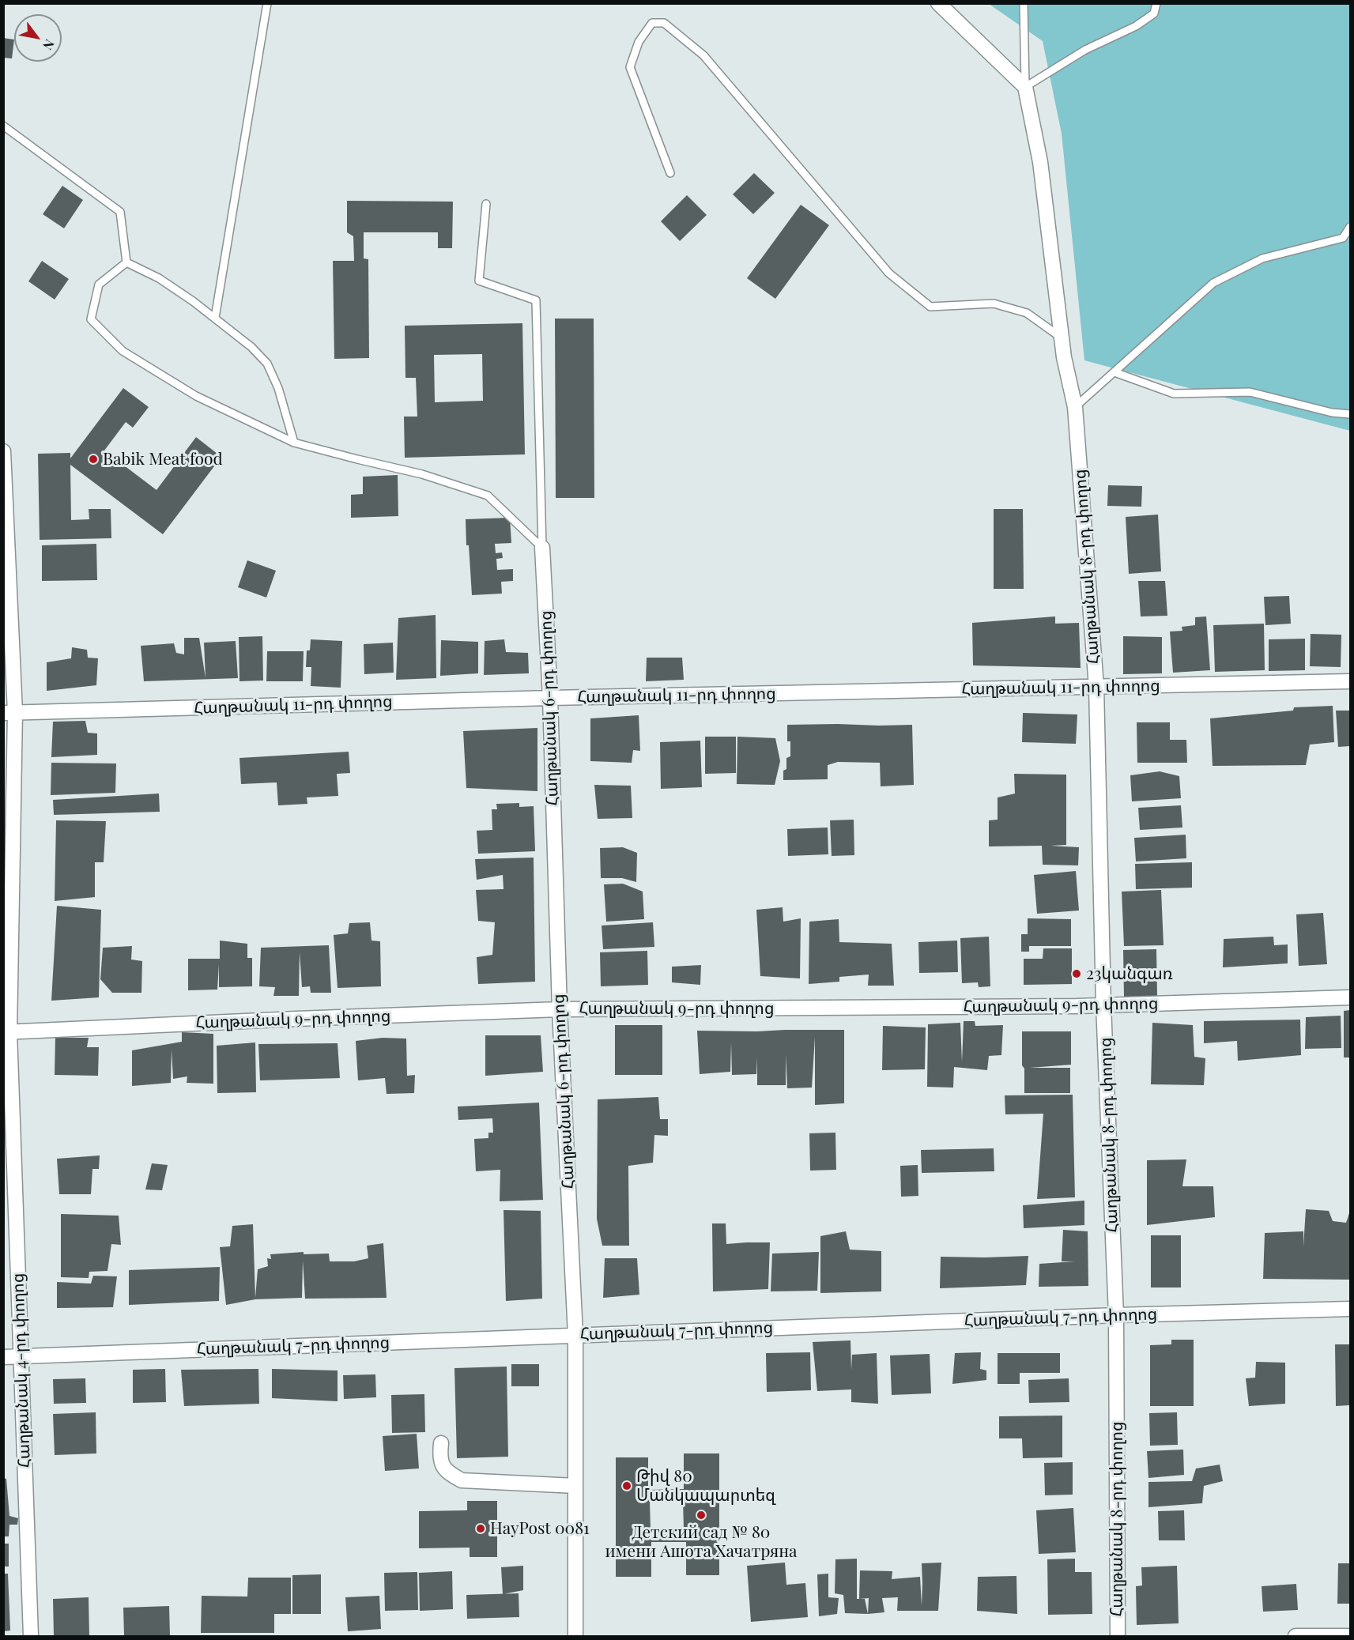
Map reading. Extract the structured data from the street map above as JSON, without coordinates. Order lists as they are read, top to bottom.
{
  "streets": {
    "street": [
      "Հաղթանակ 8-րդ փողոց",
      "Հաղթանակ 11-րդ փողոց",
      "Հաղթանակ 6-րդ փողոց",
      "Հաղթանակ 9-րդ փողոց",
      "Հաղթանակ 7-րդ փողոց",
      "Հաղթանակ 4-րդ փողոց"
    ]
  },
  "crossings": [
    ["Հաղթանակ 8-րդ փողոց", "Հաղթանակ 11-րդ փողոց"],
    ["Հաղթանակ 8-րդ փողոց", "Հաղթանակ 9-րդ փողոց"],
    ["Հաղթանակ 8-րդ փողոց", "Հաղթանակ 7-րդ փողոց"],
    ["Հաղթանակ 11-րդ փողոց", "Հաղթանակ 6-րդ փողոց"],
    ["Հաղթանակ 11-րդ փողոց", "Հաղթանակ 4-րդ փողոց"],
    ["Հաղթանակ 6-րդ փողոց", "Հաղթանակ 9-րդ փողոց"],
    ["Հաղթանակ 6-րդ փողոց", "Հաղթանակ 7-րդ փողոց"],
    ["Հաղթանակ 9-րդ փողոց", "Հաղթանակ 4-րդ փողոց"],
    ["Հաղթանակ 7-րդ փողոց", "Հաղթանակ 4-րդ փողոց"]
  ],
  "places": [
    "Babik Meat food",
    "23կանգառ",
    "Թիվ 80 Մանկապարտեզ",
    "Детский сад № 80 имени Ашота Хачатряна",
    "HayPost 0081"
  ],
  "north": "bottom right"
}
